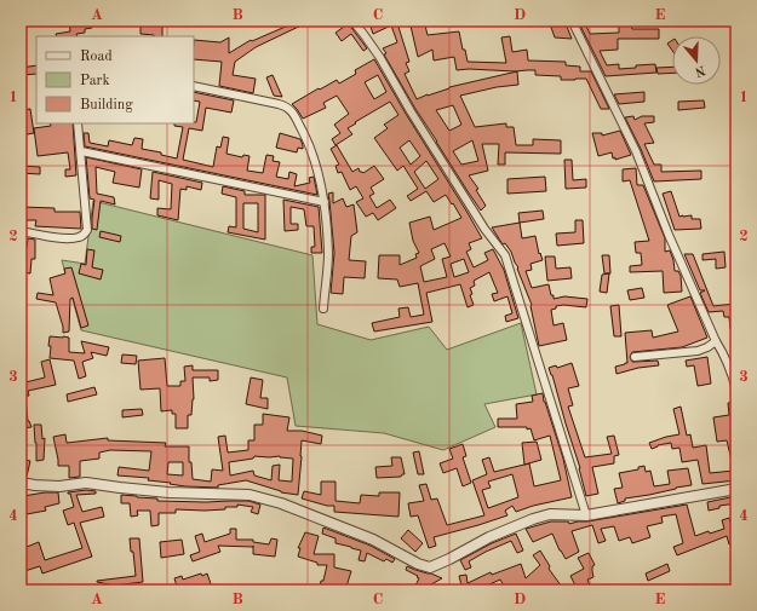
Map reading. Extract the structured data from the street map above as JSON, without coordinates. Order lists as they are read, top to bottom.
{
  "legend": ["Road", "Park", "Building"],
  "north": "bottom",
  "grid": {
    "columns": [
      "A",
      "B",
      "C",
      "D",
      "E"
    ],
    "rows": [
      "1",
      "2",
      "3",
      "4"
    ]
  }
}
